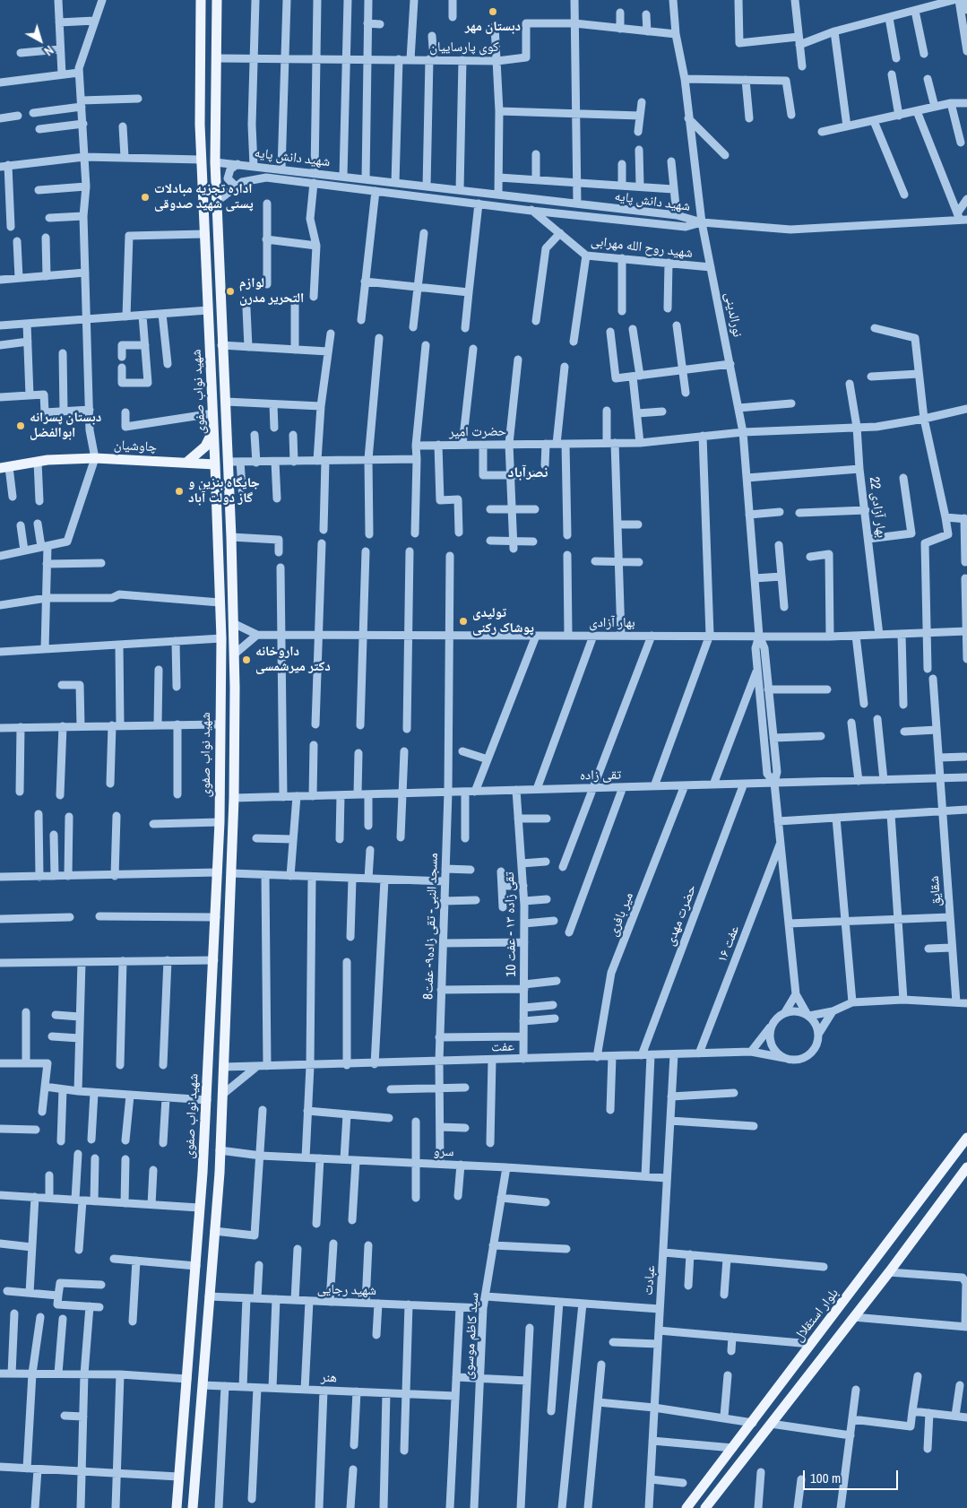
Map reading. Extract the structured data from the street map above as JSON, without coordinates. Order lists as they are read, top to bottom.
{
  "streets": {
    "main road": ["شهید نواب صفوی", "چاوشیان", "بلوار استقلال"],
    "street": [
      "کوی پارساییان",
      "شهید دانش پایه",
      "شهید روح الله مهرابی",
      "نورالدینی",
      "حضرت امیر",
      "بهار آزادی 22",
      "بهار آزادی",
      "تقی زاده",
      "شقایق",
      "میر بافری",
      "حضرت مهدی",
      "تقی زاده ۱۳ - عفت 10",
      "مسجد النبی- تقی زاده۹- عفت8",
      "عفت ۱۶",
      "عفت",
      "سرو",
      "عبادت",
      "شهید رجایی",
      "سید کاظم موسوی",
      "هنر"
    ]
  },
  "crossings": [
    ["کوی پارساییان", "نورالدینی"],
    ["کوی پارساییان", "شهید نواب صفوی"],
    ["شهید دانش پایه", "شهید روح الله مهرابی"],
    ["شهید دانش پایه", "نورالدینی"],
    ["شهید دانش پایه", "شهید نواب صفوی"],
    ["شهید روح الله مهرابی", "نورالدینی"],
    ["نورالدینی", "حضرت امیر"],
    ["نورالدینی", "بهار آزادی 22"],
    ["نورالدینی", "بهار آزادی"],
    ["نورالدینی", "تقی زاده"],
    ["نورالدینی", "عفت ۱۶"],
    ["نورالدینی", "عفت"],
    ["شهید نواب صفوی", "چاوشیان"],
    ["شهید نواب صفوی", "بهار آزادی"],
    ["شهید نواب صفوی", "تقی زاده"],
    ["شهید نواب صفوی", "عفت"],
    ["شهید نواب صفوی", "سرو"],
    ["شهید نواب صفوی", "شهید رجایی"],
    ["شهید نواب صفوی", "هنر"],
    ["بهار آزادی 22", "بهار آزادی"],
    ["بهار آزادی", "مسجد النبی- تقی زاده۹- عفت8"],
    ["تقی زاده", "شقایق"],
    ["تقی زاده", "میر بافری"],
    ["تقی زاده", "حضرت مهدی"],
    ["تقی زاده", "تقی زاده ۱۳ - عفت 10"],
    ["تقی زاده", "مسجد النبی- تقی زاده۹- عفت8"],
    ["میر بافری", "عفت"],
    ["حضرت مهدی", "عفت"],
    ["تقی زاده ۱۳ - عفت 10", "عفت"],
    ["مسجد النبی- تقی زاده۹- عفت8", "عفت"],
    ["مسجد النبی- تقی زاده۹- عفت8", "سرو"],
    ["عفت ۱۶", "عفت"],
    ["عفت", "عبادت"],
    ["سرو", "عبادت"],
    ["سرو", "سید کاظم موسوی"],
    ["شهید رجایی", "سید کاظم موسوی"]
  ],
  "districts": ["نصرآباد"],
  "places": [
    "دبستان مهر",
    "اداره تجزیه مبادلات پستی شهید صدوقی",
    "لوازم التحریر مدرن",
    "دبستان پسرانه ابوالفضل",
    "جایگاه بنزین و گاز دولت آباد",
    "تولیدی پوشاک رکنی",
    "داروخانه دکتر میرشمسی"
  ],
  "scale_bar": "100 m",
  "north": "bottom right"
}
